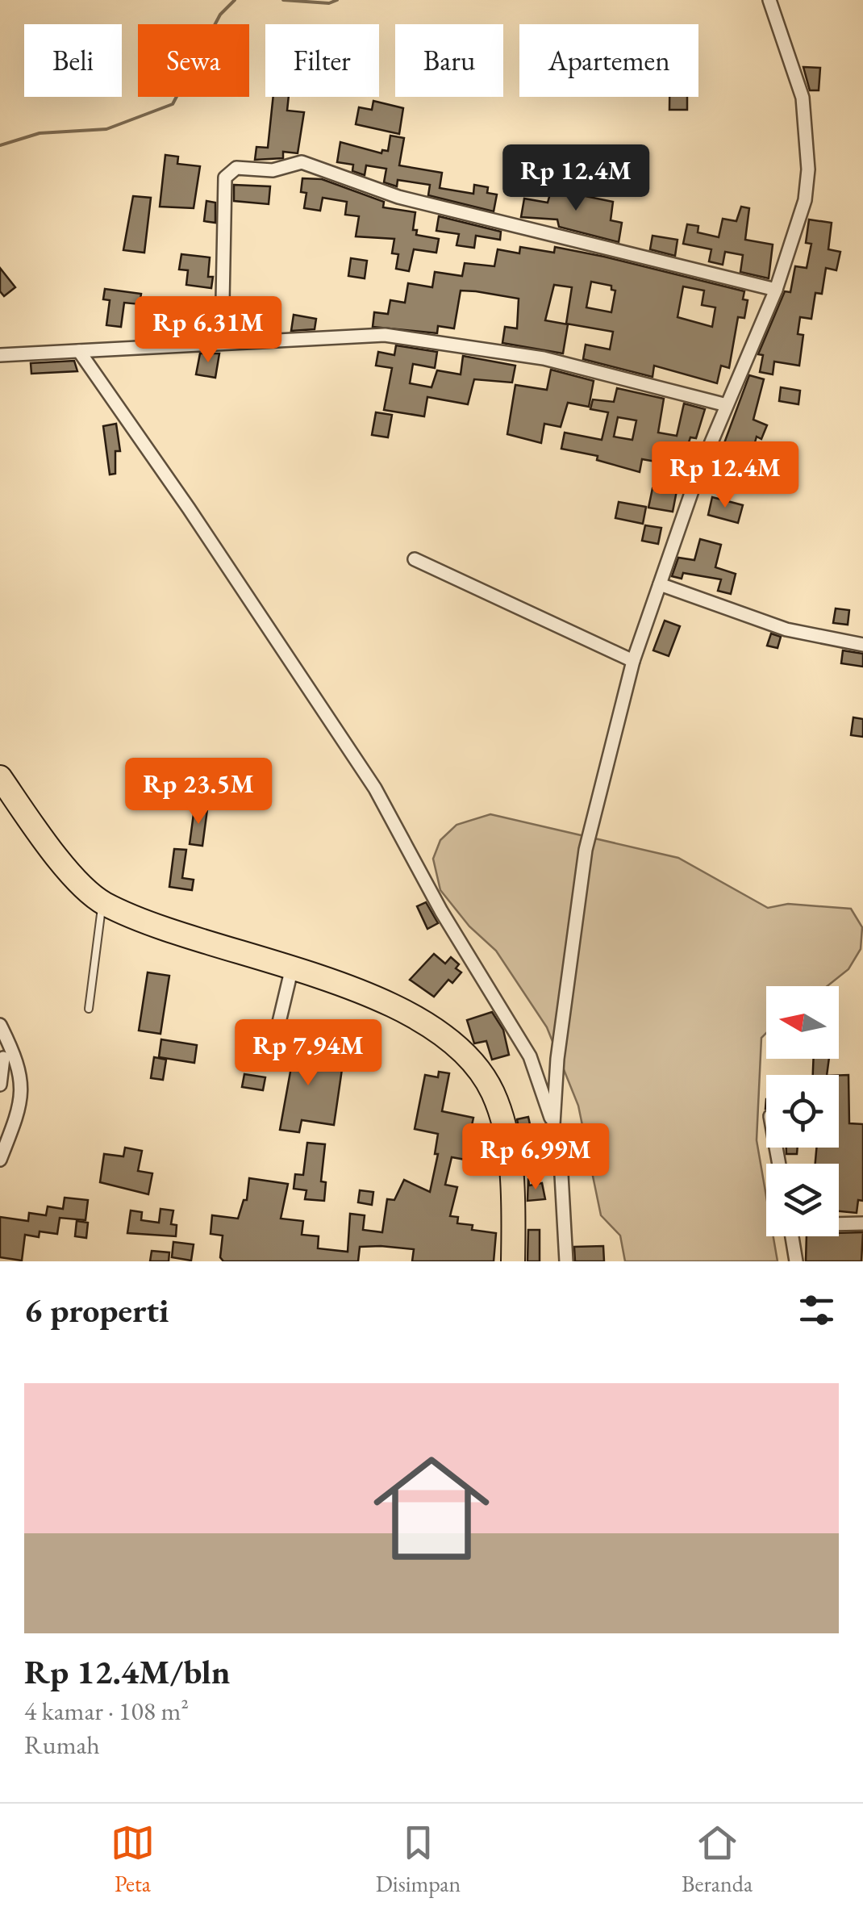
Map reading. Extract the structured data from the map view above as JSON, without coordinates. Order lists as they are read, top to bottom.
{
  "north": "left",
  "page": {
    "chip": [
      "Beli",
      "Sewa",
      "Filter",
      "Baru",
      "Apartemen"
    ],
    "price": [
      "Rp 12.4M",
      "Rp 6.31M",
      "Rp 12.4M",
      "Rp 23.5M",
      "Rp 7.94M",
      "Rp 6.99M"
    ],
    "heading": "6 properti",
    "list": [
      {
        "name": "Rp 12.4M/bln",
        "note": "4 kamar · 108 m² · Rumah"
      }
    ],
    "tabs": ["Peta", "Disimpan", "Beranda"]
  }
}
